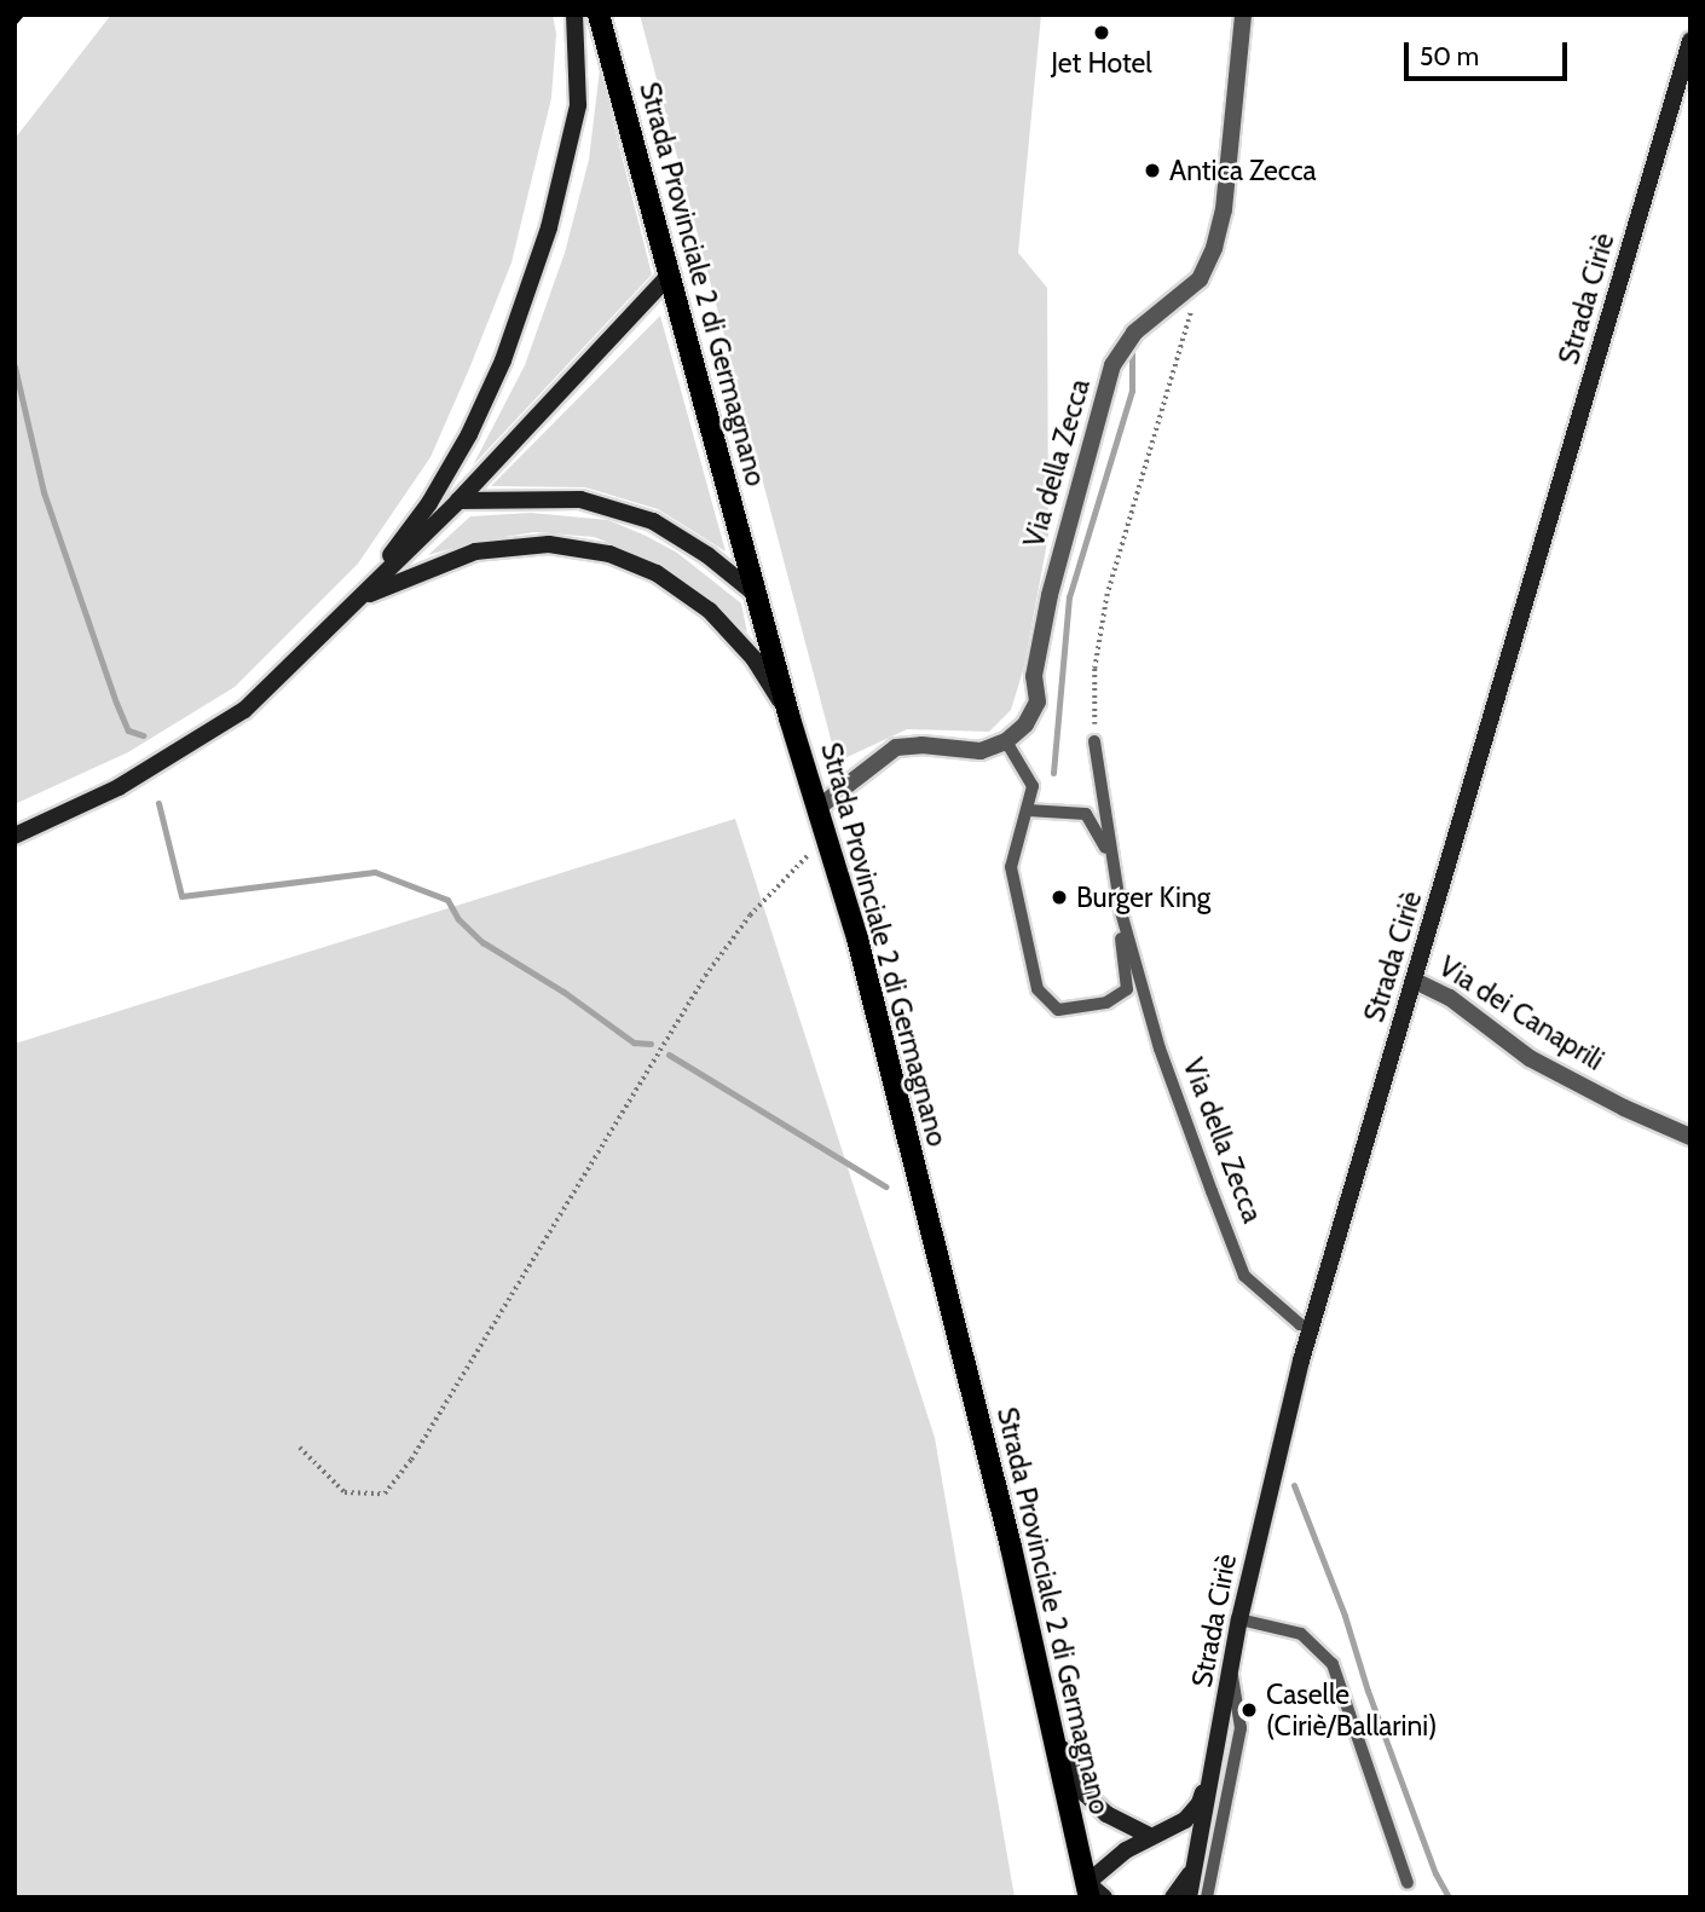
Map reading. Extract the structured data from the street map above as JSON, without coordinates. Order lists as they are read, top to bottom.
{
  "streets": {
    "main road": ["Strada Provinciale 2 di Germagnano"],
    "street": ["Strada Ciriè", "Via della Zecca", "Via dei Canaprili"]
  },
  "crossings": [
    ["Strada Ciriè", "Via della Zecca"],
    ["Strada Ciriè", "Via dei Canaprili"]
  ],
  "places": [
    "Jet Hotel",
    "Antica Zecca",
    "Burger King",
    "Caselle (Ciriè/Ballarini)"
  ],
  "scale_bar": "50 m"
}
